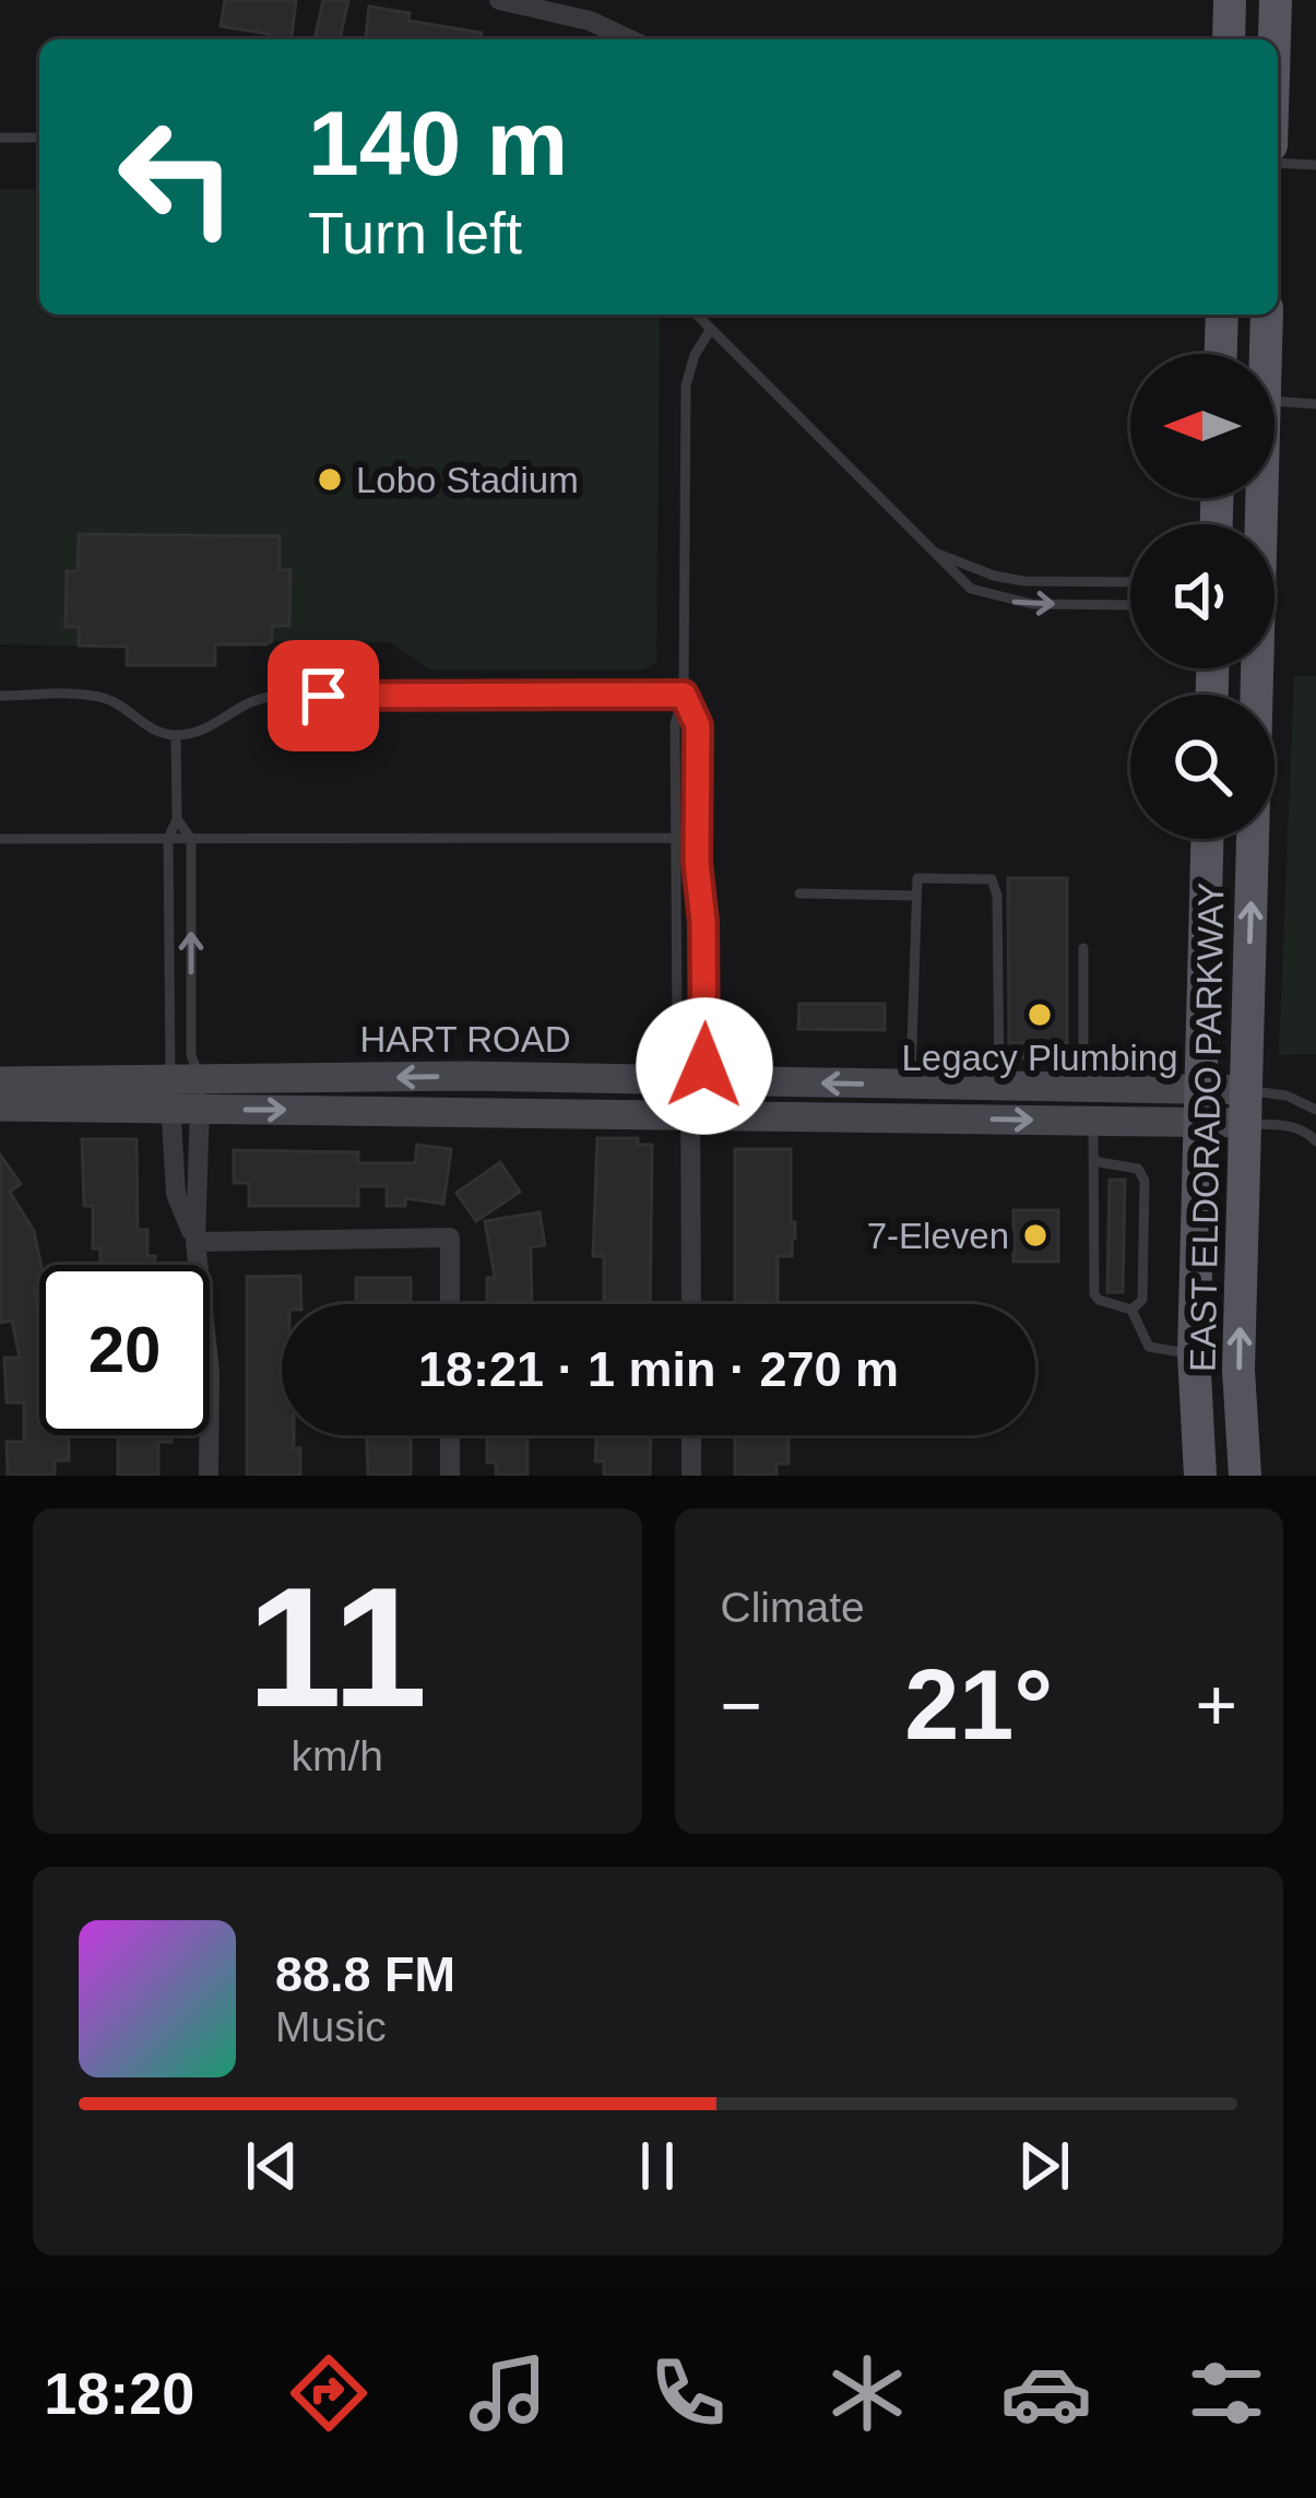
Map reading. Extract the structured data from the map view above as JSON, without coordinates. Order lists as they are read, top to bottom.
{
  "streets": {
    "main road": ["EAST ELDORADO PARKWAY"],
    "street": ["HART ROAD"]
  },
  "crossings": [
    ["HART ROAD", "EAST ELDORADO PARKWAY"]
  ],
  "places": ["Lobo Stadium", "Legacy Plumbing", "7-Eleven"],
  "north": "left",
  "page": {
    "turn": ["140 m", "Turn left"],
    "limit": "20",
    "trip": "18:21 · 1 min · 270 m",
    "tile": [
      ["11", "km/h"],
      "Climate"
    ],
    "heat": ["−", "21°", "+"],
    "song": ["88.8 FM", "Music"],
    "tabs": "18:20"
  }
}
